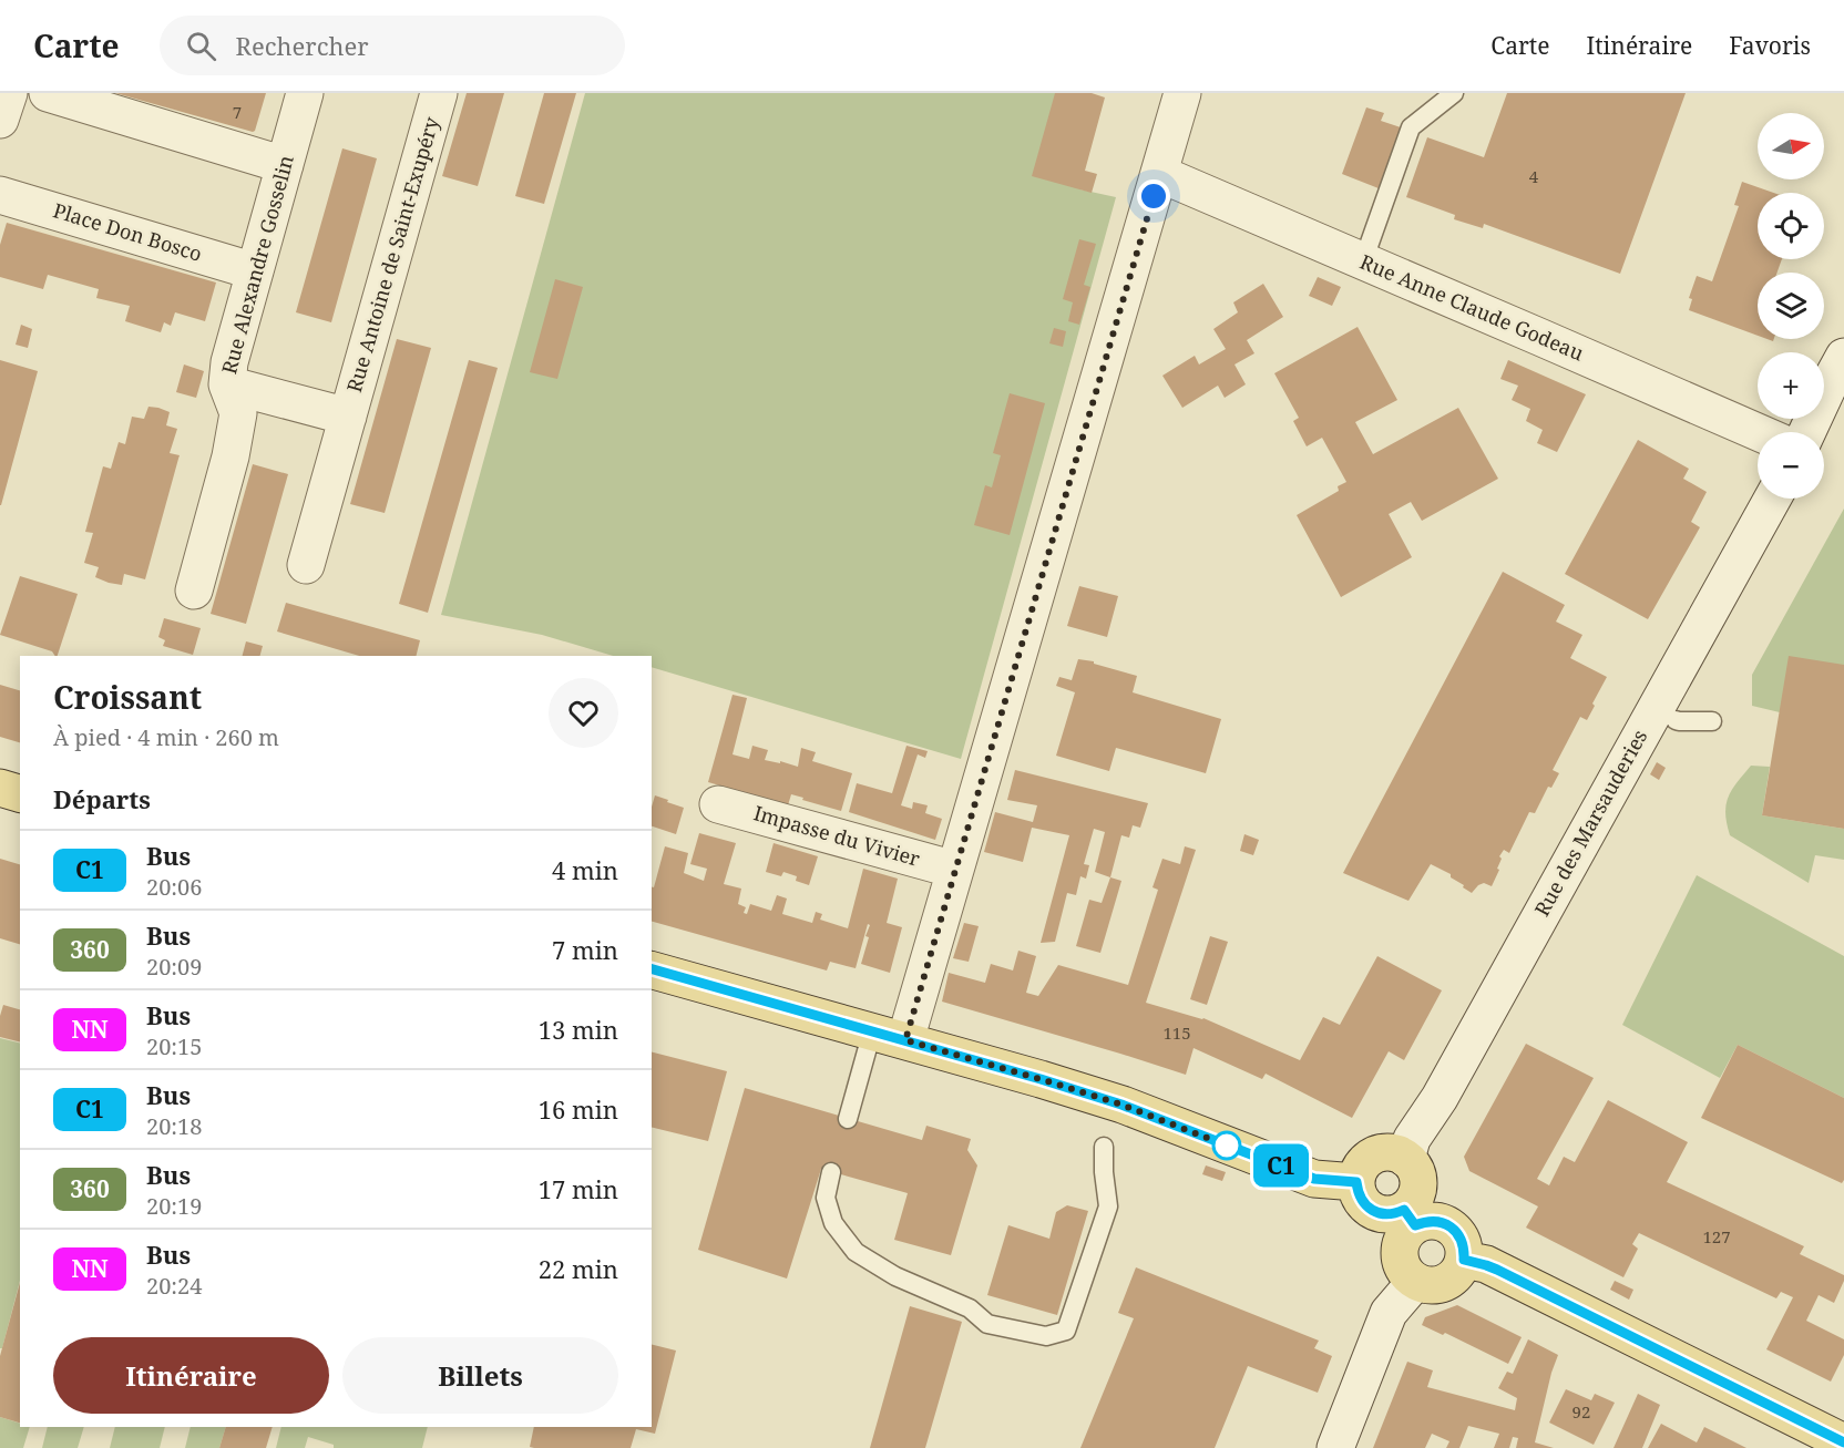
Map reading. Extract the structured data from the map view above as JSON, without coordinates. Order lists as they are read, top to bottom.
{
  "streets": {
    "street": [
      "Place Don Bosco",
      "Rue Antoine de Saint-Exupéry",
      "Rue Alexandre Gosselin",
      "Rue Anne Claude Godeau",
      "Rue des Marsauderies",
      "Impasse du Vivier"
    ]
  },
  "crossings": [
    ["Place Don Bosco", "Rue Alexandre Gosselin"],
    ["Rue Antoine de Saint-Exupéry", "Rue Alexandre Gosselin"]
  ],
  "lines": ["bus line C1"],
  "house_numbers": [
    "7",
    "4",
    "115",
    "127",
    "92"
  ],
  "north": "right",
  "page": {
    "header": "Carte",
    "search": "Rechercher",
    "nav": ["Carte", "Itinéraire", "Favoris"],
    "on_map": "C1",
    "map_buttons": ["+", "−"],
    "heading": [
      ["Croissant", "À pied · 4 min · 260 m"],
      "Départs"
    ],
    "list": [
      {
        "mark": "C1",
        "name": "Bus",
        "note": "20:06",
        "value": "4 min"
      },
      {
        "mark": "360",
        "name": "Bus",
        "note": "20:09",
        "value": "7 min"
      },
      {
        "mark": "NN",
        "name": "Bus",
        "note": "20:15",
        "value": "13 min"
      },
      {
        "mark": "C1",
        "name": "Bus",
        "note": "20:18",
        "value": "16 min"
      },
      {
        "mark": "360",
        "name": "Bus",
        "note": "20:19",
        "value": "17 min"
      },
      {
        "mark": "NN",
        "name": "Bus",
        "note": "20:24",
        "value": "22 min"
      }
    ],
    "buttons": ["Itinéraire", "Billets"]
  }
}
